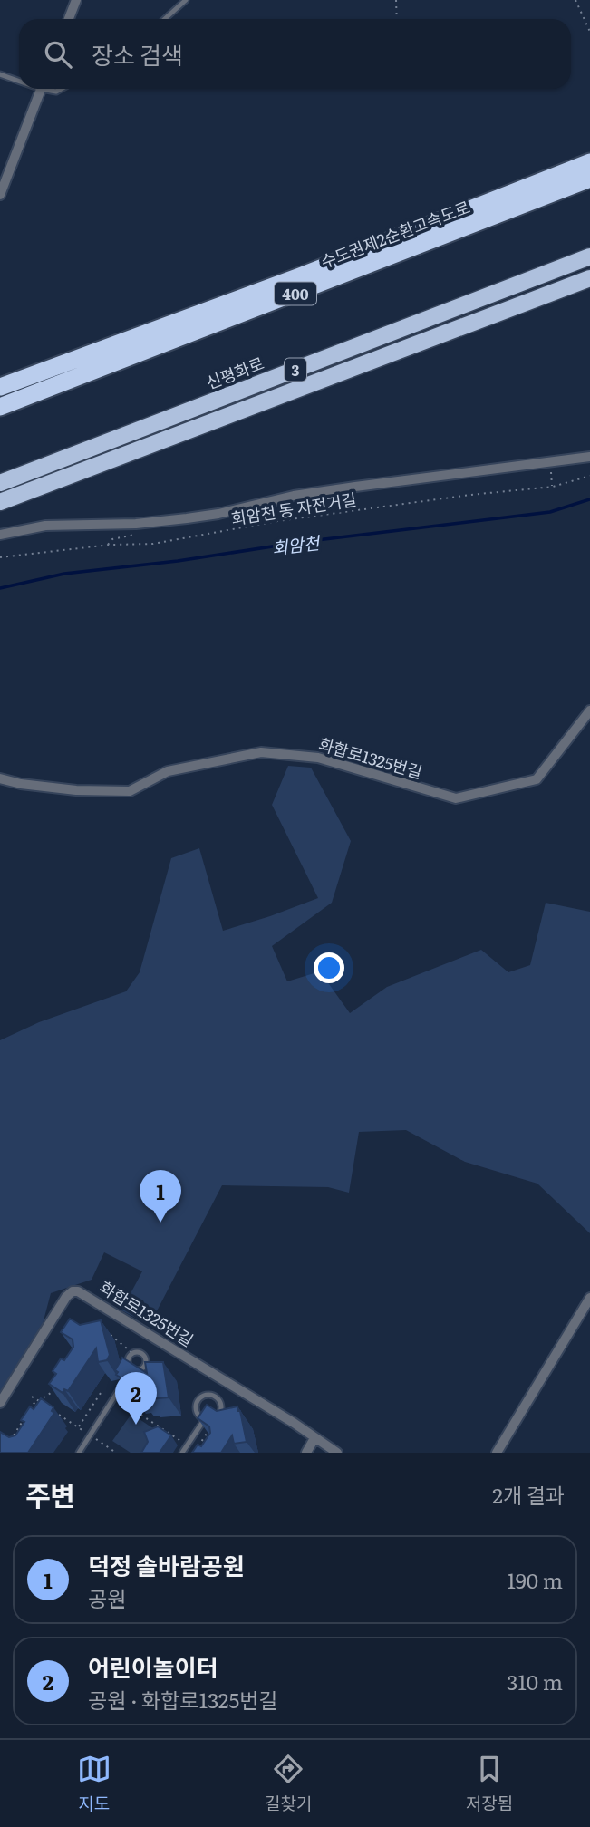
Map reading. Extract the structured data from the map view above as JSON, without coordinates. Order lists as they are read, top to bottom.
{
  "streets": {
    "highway": [
      "수도권제2순환고속도로",
      "400",
      "3",
      "신평화로"
    ],
    "street": ["화합로1325번길"],
    "path": ["회암천 동 자전거길"]
  },
  "water": ["회암천"],
  "page": {
    "search": "장소 검색",
    "pins": ["1", "2"],
    "heading": ["주변", "2개 결과"],
    "list": [
      {
        "mark": "1",
        "name": "덕정 솔바람공원",
        "note": "공원",
        "value": "190 m"
      },
      {
        "mark": "2",
        "name": "어린이놀이터",
        "note": "공원 · 화합로1325번길",
        "value": "310 m"
      }
    ],
    "nav": ["지도", "길찾기", "저장됨"]
  }
}
